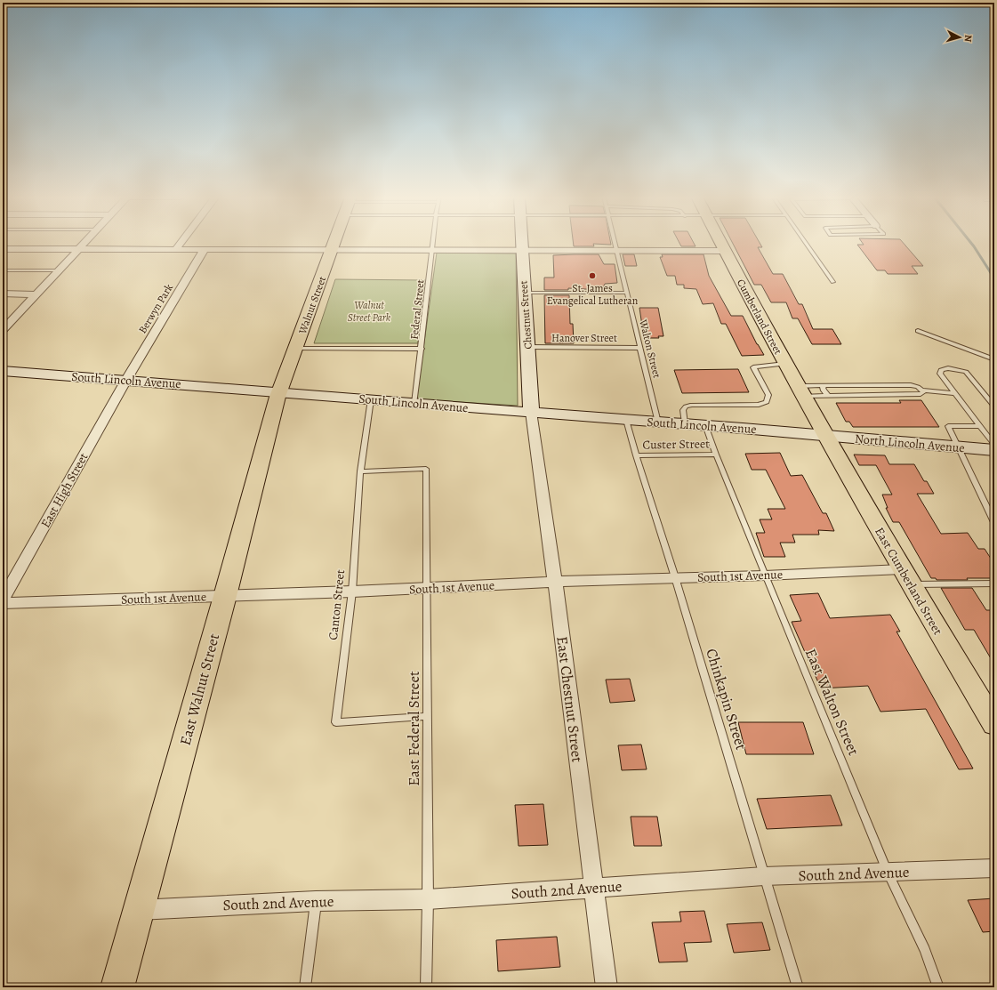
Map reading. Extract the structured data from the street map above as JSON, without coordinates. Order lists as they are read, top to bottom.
{
  "streets": {
    "highway": [
      "Walnut Street",
      "Cumberland Street",
      "East Cumberland Street",
      "East Walnut Street"
    ],
    "main road": ["Chestnut Street", "South Lincoln Avenue", "North Lincoln Avenue"],
    "street": [
      "Berwyn Park",
      "East High Street",
      "South 1st Avenue",
      "East Chestnut Street",
      "South 2nd Avenue"
    ],
    "lane": [
      "Federal Street",
      "Hanover Street",
      "Walton Street",
      "Custer Street",
      "Canton Street",
      "Chinkapin Street",
      "East Walton Street",
      "East Federal Street"
    ]
  },
  "crossings": [
    ["Walnut Street", "South Lincoln Avenue"],
    ["Walnut Street", "East Walnut Street"],
    ["Berwyn Park", "South Lincoln Avenue"],
    ["Berwyn Park", "East High Street"],
    ["Federal Street", "South Lincoln Avenue"],
    ["Chestnut Street", "Hanover Street"],
    ["Chestnut Street", "South Lincoln Avenue"],
    ["Chestnut Street", "East Chestnut Street"],
    ["Cumberland Street", "South Lincoln Avenue"],
    ["Cumberland Street", "North Lincoln Avenue"],
    ["Cumberland Street", "East Cumberland Street"],
    ["Hanover Street", "Walton Street"],
    ["Walton Street", "South Lincoln Avenue"],
    ["South Lincoln Avenue", "North Lincoln Avenue"],
    ["South Lincoln Avenue", "East High Street"],
    ["South Lincoln Avenue", "East Cumberland Street"],
    ["South Lincoln Avenue", "Canton Street"],
    ["South Lincoln Avenue", "East Walnut Street"],
    ["South Lincoln Avenue", "East Chestnut Street"],
    ["South Lincoln Avenue", "Chinkapin Street"],
    ["South Lincoln Avenue", "East Walton Street"],
    ["North Lincoln Avenue", "East Cumberland Street"],
    ["Custer Street", "Chinkapin Street"],
    ["Custer Street", "East Walton Street"],
    ["South 1st Avenue", "East Cumberland Street"],
    ["South 1st Avenue", "Canton Street"],
    ["South 1st Avenue", "East Walnut Street"],
    ["South 1st Avenue", "East Chestnut Street"],
    ["South 1st Avenue", "Chinkapin Street"],
    ["South 1st Avenue", "East Walton Street"],
    ["South 1st Avenue", "East Federal Street"],
    ["Canton Street", "East Federal Street"],
    ["East Walnut Street", "South 2nd Avenue"],
    ["East Chestnut Street", "South 2nd Avenue"],
    ["Chinkapin Street", "South 2nd Avenue"],
    ["East Walton Street", "South 2nd Avenue"],
    ["East Federal Street", "South 2nd Avenue"]
  ],
  "parks": ["Walnut Street Park"],
  "places": ["St. James Evangelical Lutheran"],
  "north": "right"
}
